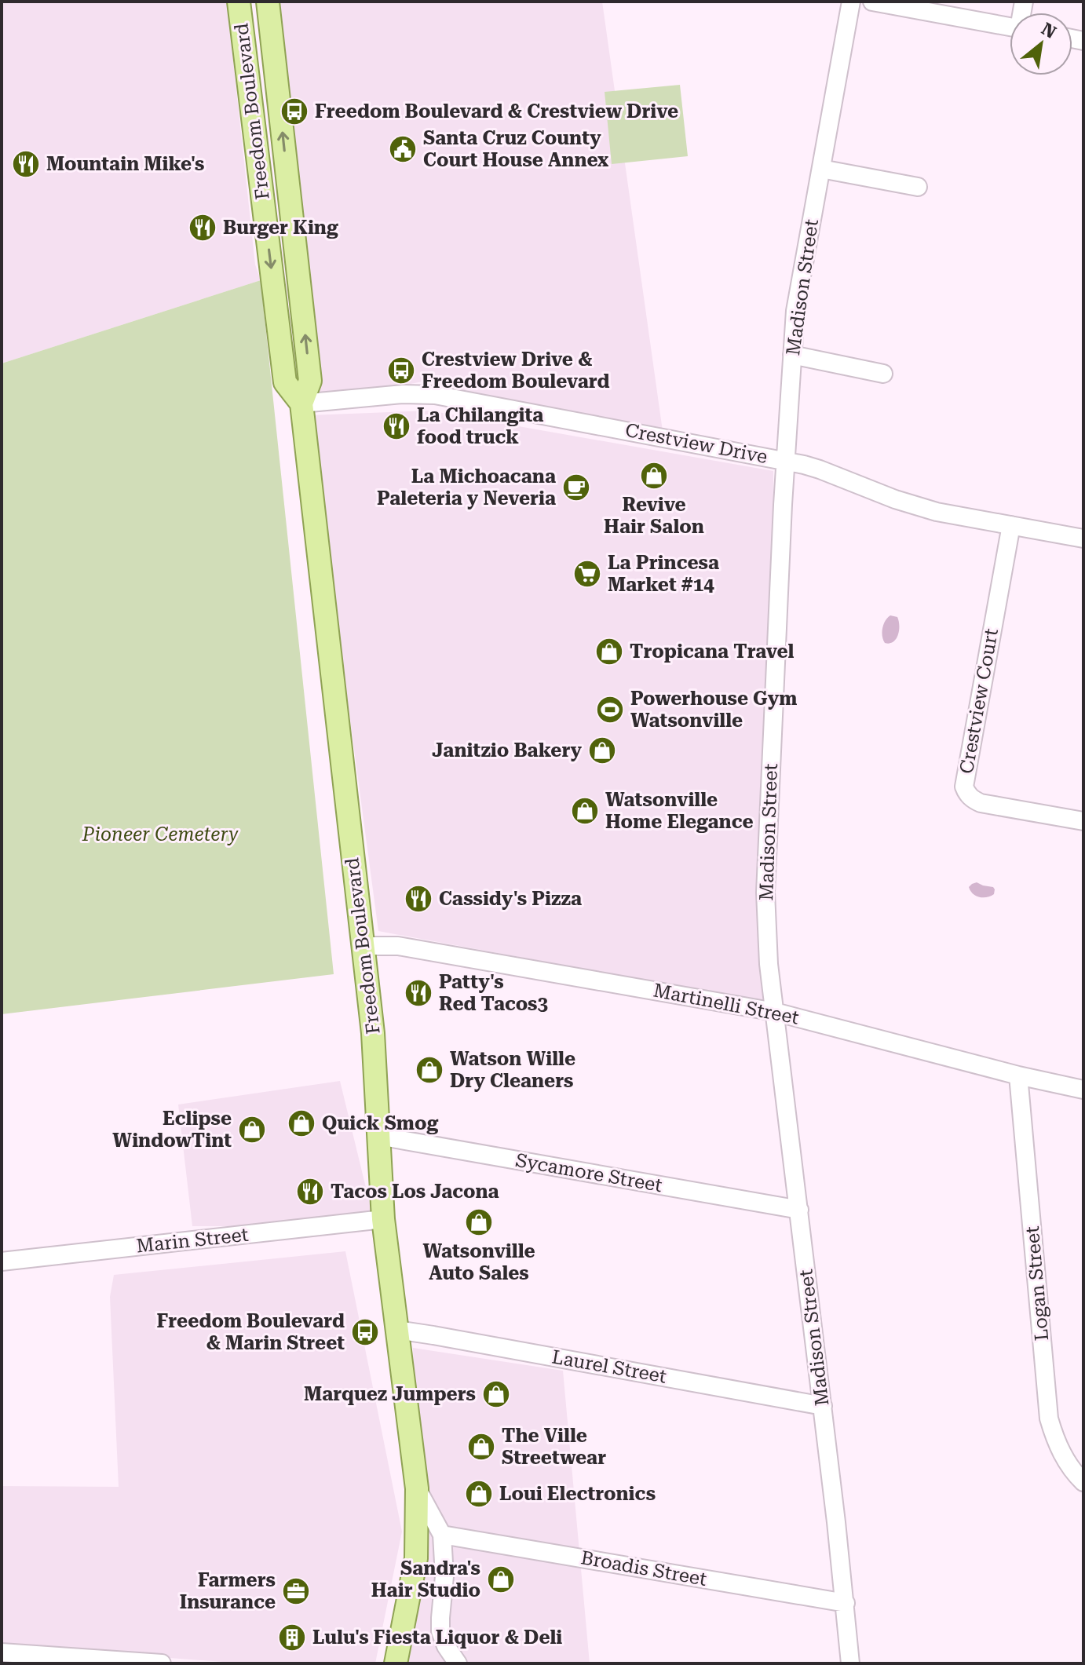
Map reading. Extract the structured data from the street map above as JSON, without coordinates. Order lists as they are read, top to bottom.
{
  "streets": {
    "main road": ["Freedom Boulevard"],
    "street": [
      "Madison Street",
      "Crestview Drive",
      "Crestview Court",
      "Martinelli Street",
      "Sycamore Street",
      "Marin Street",
      "Logan Street",
      "Laurel Street",
      "Broadis Street"
    ]
  },
  "crossings": [
    ["Freedom Boulevard", "Crestview Drive"],
    ["Freedom Boulevard", "Martinelli Street"],
    ["Freedom Boulevard", "Sycamore Street"],
    ["Freedom Boulevard", "Marin Street"],
    ["Freedom Boulevard", "Laurel Street"],
    ["Freedom Boulevard", "Broadis Street"],
    ["Madison Street", "Crestview Drive"],
    ["Madison Street", "Martinelli Street"],
    ["Madison Street", "Sycamore Street"],
    ["Madison Street", "Laurel Street"],
    ["Madison Street", "Broadis Street"],
    ["Crestview Drive", "Crestview Court"],
    ["Martinelli Street", "Logan Street"]
  ],
  "parks": ["Pioneer Cemetery"],
  "places": {
    "bus stop": ["Freedom Boulevard & Crestview Drive", "Crestview Drive & Freedom Boulevard", "Freedom Boulevard & Marin Street"],
    "public building": ["Santa Cruz County Court House Annex"],
    "restaurant": [
      "Mountain Mike's",
      "Burger King",
      "La Chilangita food truck",
      "Cassidy's Pizza",
      "Patty's Red Tacos3",
      "Tacos Los Jacona"
    ],
    "shop": [
      "Revive Hair Salon",
      "Tropicana Travel",
      "Janitzio Bakery",
      "Watsonville Home Elegance",
      "Watson Wille Dry Cleaners",
      "Quick Smog",
      "Eclipse WindowTint",
      "Watsonville Auto Sales",
      "Marquez Jumpers",
      "The Ville Streetwear",
      "Loui Electronics",
      "Sandra's Hair Studio"
    ],
    "cafe": ["La Michoacana Paleteria y Neveria"],
    "supermarket": ["La Princesa Market #14"],
    "sports": ["Powerhouse Gym Watsonville"],
    "office": ["Farmers Insurance"],
    "building": ["Lulu's Fiesta Liquor & Deli"]
  },
  "north": "top right"
}
